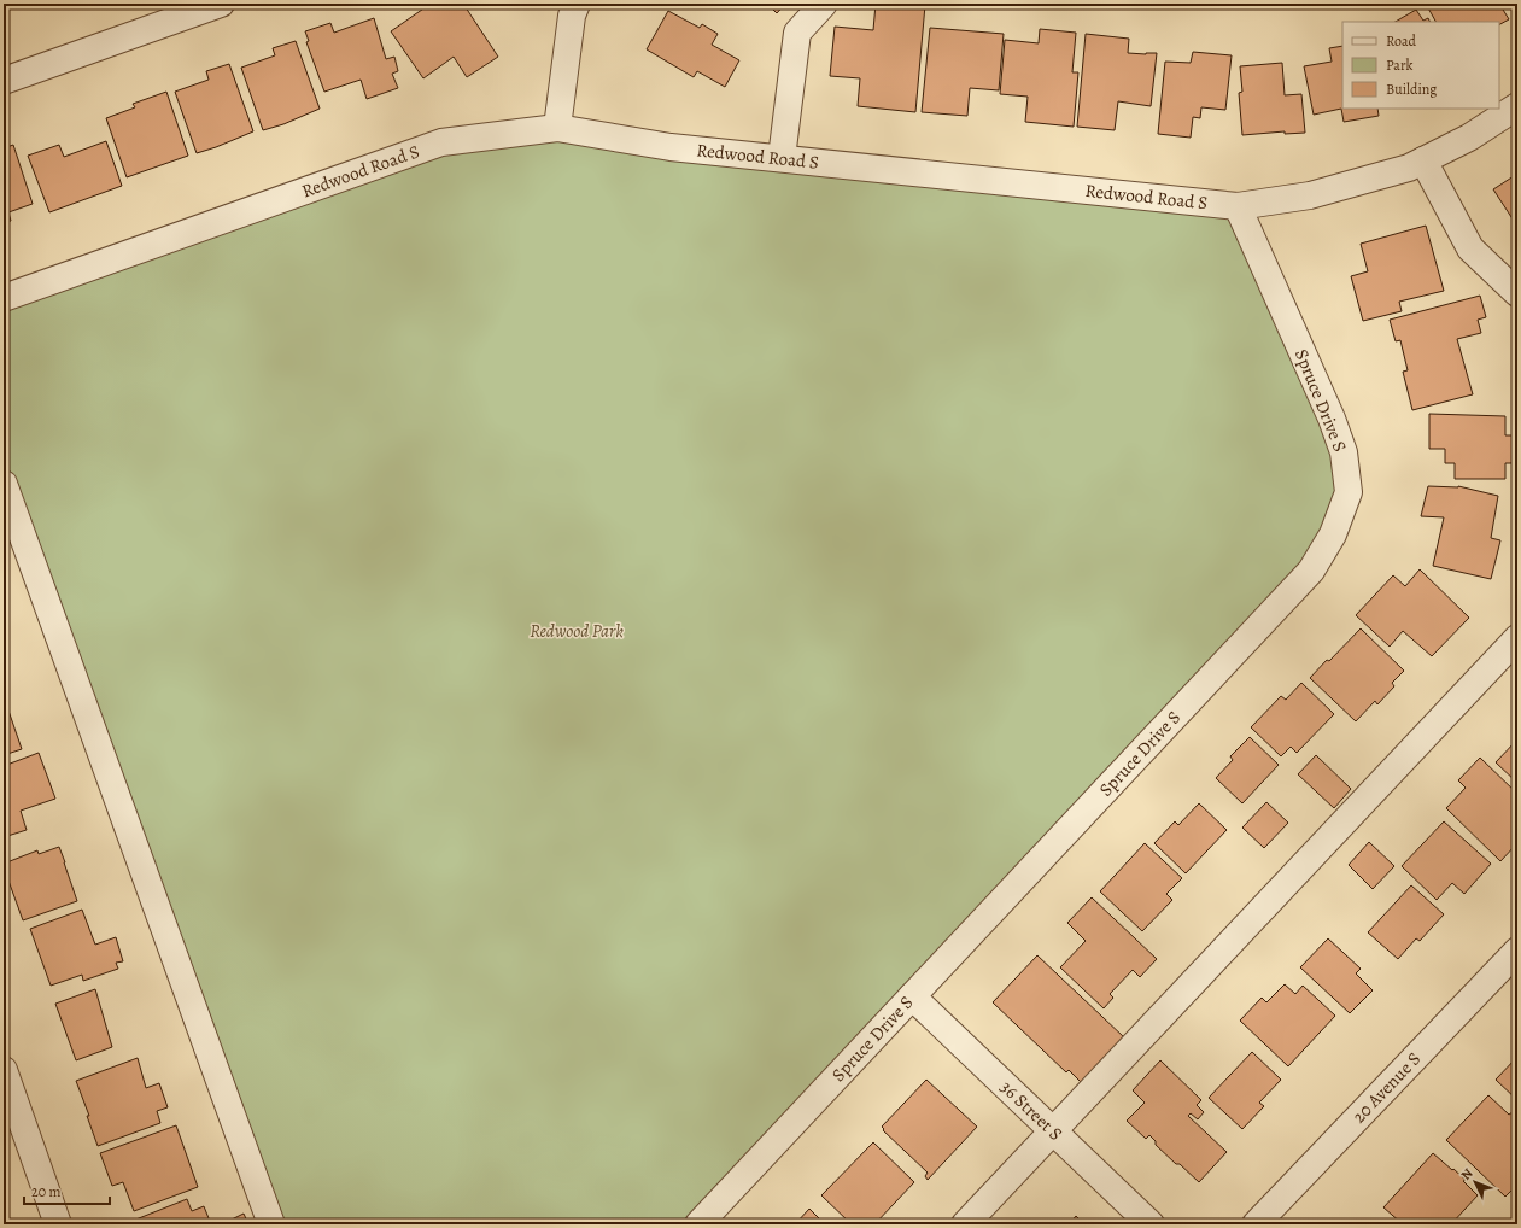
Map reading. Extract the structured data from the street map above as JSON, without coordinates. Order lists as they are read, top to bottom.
{
  "streets": {
    "street": [
      "Redwood Road S",
      "Spruce Drive S",
      "20 Avenue S",
      "36 Street S"
    ]
  },
  "crossings": [
    ["Redwood Road S", "Spruce Drive S"],
    ["Spruce Drive S", "36 Street S"]
  ],
  "parks": ["Redwood Park"],
  "legend": ["Road", "Park", "Building"],
  "scale_bar": "20 m",
  "north": "top left"
}
